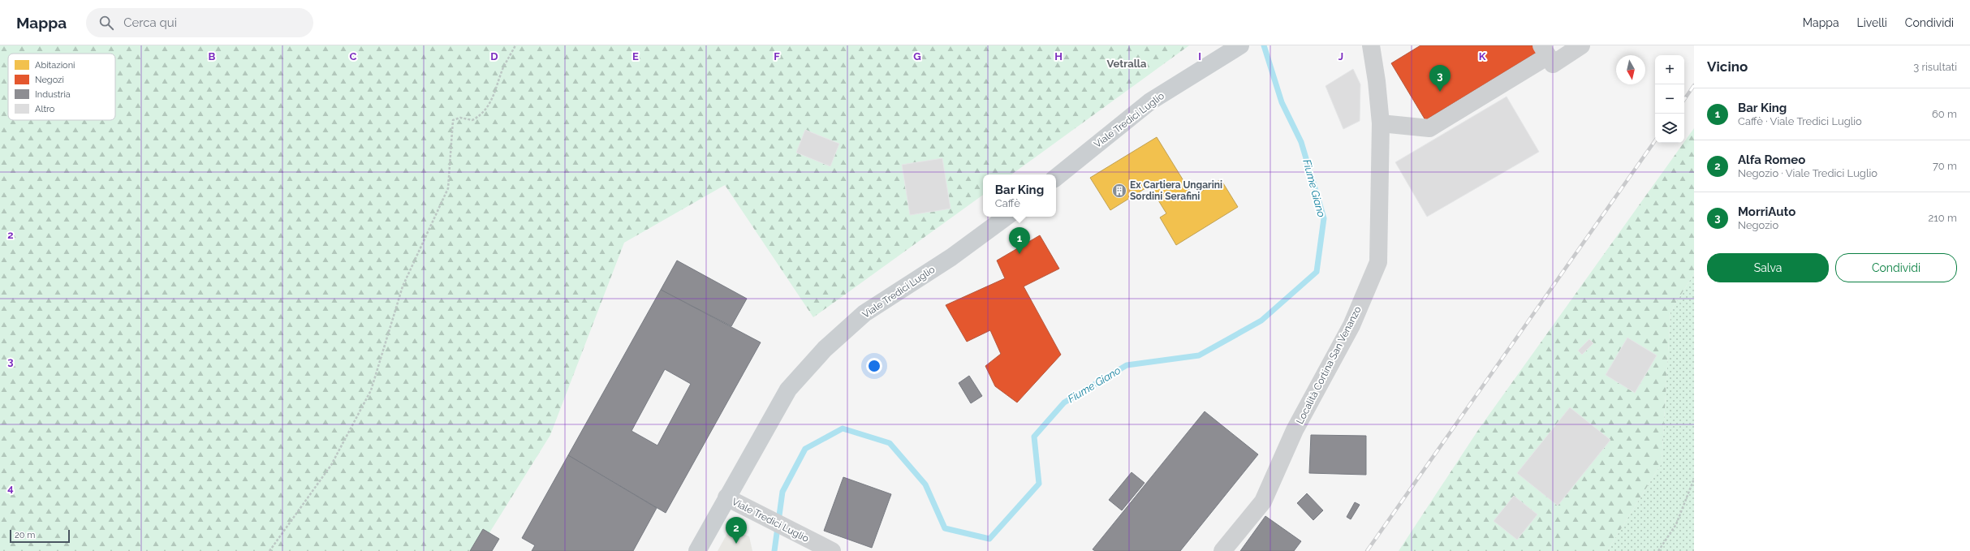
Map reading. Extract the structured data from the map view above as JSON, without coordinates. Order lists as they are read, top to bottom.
{
  "streets": {
    "main road": ["Viale Tredici Luglio"],
    "street": ["Località Cortina San Venanzo"]
  },
  "districts": ["Vetralla"],
  "water": ["Fiume Giano"],
  "places": {
    "building": ["Ex Cartiera Ungarini Sordini Serafini"]
  },
  "legend": [
    "Abitazioni",
    "Negozi",
    "Industria",
    "Altro"
  ],
  "scale_bar": "20 m",
  "north": "bottom",
  "page": {
    "header": "Mappa",
    "search": "Cerca qui",
    "nav": ["Mappa", "Livelli", "Condividi"],
    "heading": ["Vicino", "3 risultati"],
    "map_buttons": ["+", "−"],
    "pins": ["3", "1", "2"],
    "list": [
      {
        "mark": "1",
        "name": "Bar King",
        "note": "Caffè · Viale Tredici Luglio",
        "value": "60 m"
      },
      {
        "mark": "2",
        "name": "Alfa Romeo",
        "note": "Negozio · Viale Tredici Luglio",
        "value": "70 m"
      },
      {
        "mark": "3",
        "name": "MorriAuto",
        "note": "Negozio",
        "value": "210 m"
      }
    ],
    "popup": ["Bar King", "Caffè"],
    "buttons": ["Salva", "Condividi"],
    "scale": "20 m"
  },
  "grid": {
    "columns": [
      "B",
      "C",
      "D",
      "E",
      "F",
      "G",
      "H",
      "I",
      "J",
      "K"
    ],
    "rows": ["2", "3", "4"]
  }
}
